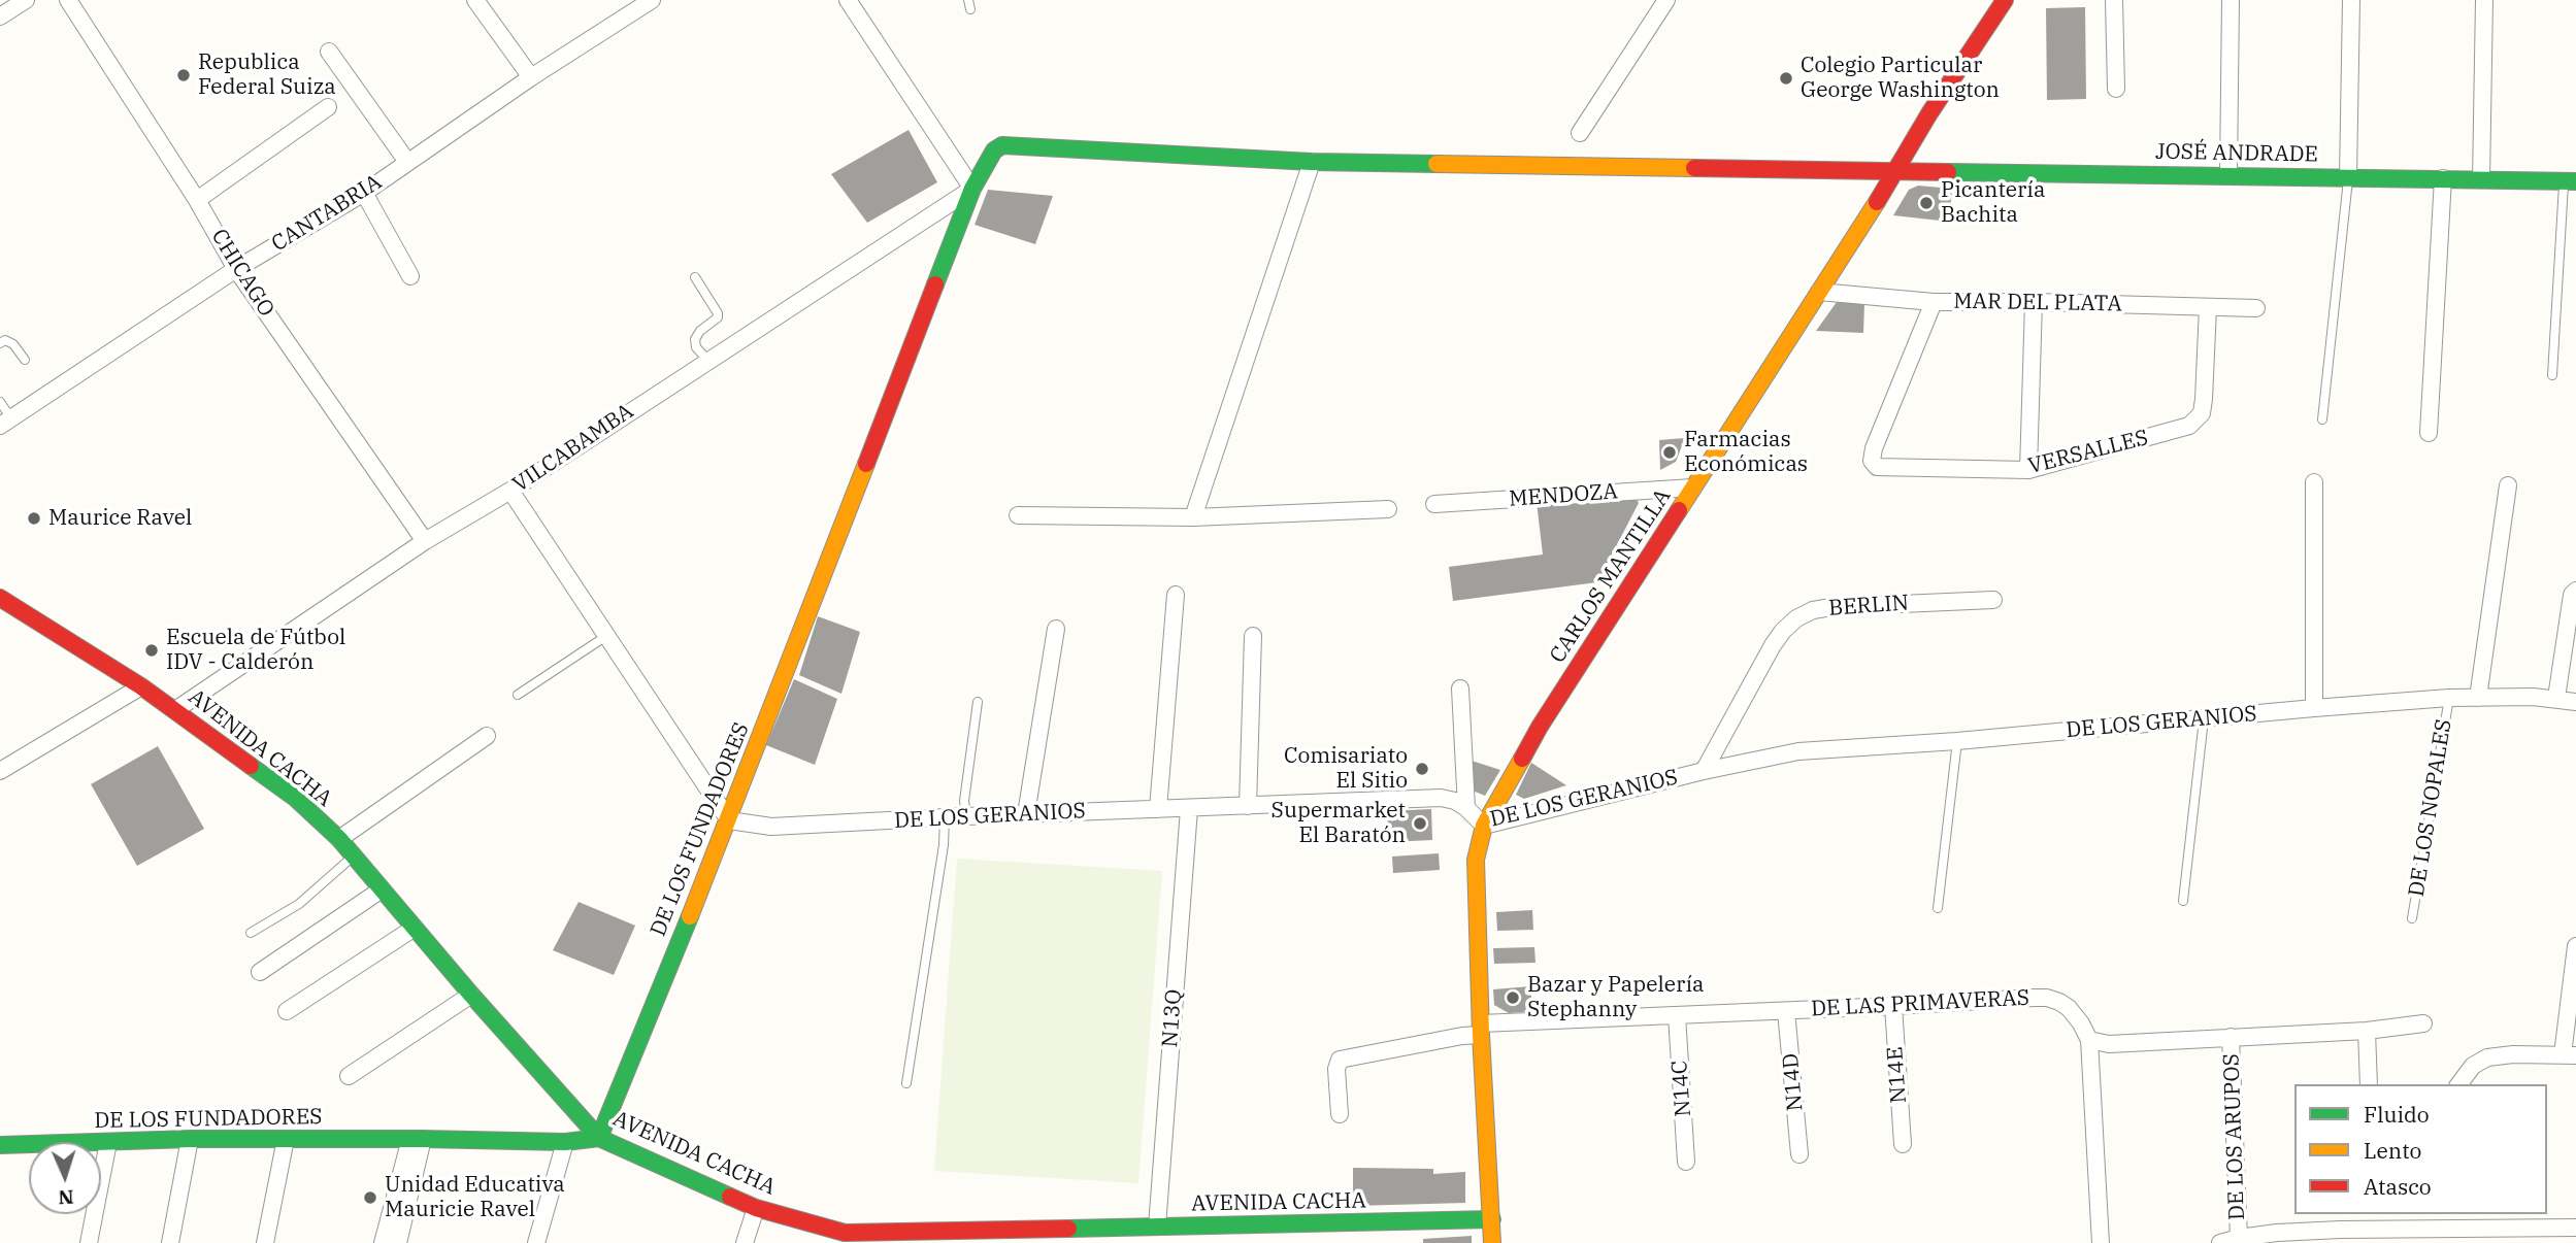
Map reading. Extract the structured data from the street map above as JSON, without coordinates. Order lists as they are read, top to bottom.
{
  "streets": {
    "street": [
      "JOSÉ ANDRADE",
      "CANTABRIA",
      "CHICAGO",
      "MAR DEL PLATA",
      "VILCABAMBA",
      "VERSALLES",
      "MENDOZA",
      "CARLOS MANTILLA",
      "BERLIN",
      "DE LOS GERANIOS",
      "AVENIDA CACHA",
      "DE LOS FUNDADORES",
      "DE LAS PRIMAVERAS",
      "N13Q",
      "N14E",
      "N14D",
      "N14C",
      "DE LOS ARUPOS"
    ],
    "lane": ["DE LOS NOPALES"]
  },
  "crossings": [
    ["JOSÉ ANDRADE", "CARLOS MANTILLA"],
    ["JOSÉ ANDRADE", "DE LOS FUNDADORES"],
    ["CANTABRIA", "CHICAGO"],
    ["CHICAGO", "VILCABAMBA"],
    ["MAR DEL PLATA", "VERSALLES"],
    ["MAR DEL PLATA", "CARLOS MANTILLA"],
    ["VILCABAMBA", "AVENIDA CACHA"],
    ["VILCABAMBA", "DE LOS FUNDADORES"],
    ["MENDOZA", "CARLOS MANTILLA"],
    ["CARLOS MANTILLA", "DE LOS GERANIOS"],
    ["CARLOS MANTILLA", "AVENIDA CACHA"],
    ["CARLOS MANTILLA", "DE LAS PRIMAVERAS"],
    ["BERLIN", "DE LOS GERANIOS"],
    ["DE LOS GERANIOS", "DE LOS NOPALES"],
    ["DE LOS GERANIOS", "DE LOS FUNDADORES"],
    ["DE LOS GERANIOS", "N13Q"],
    ["AVENIDA CACHA", "DE LOS FUNDADORES"],
    ["AVENIDA CACHA", "N13Q"],
    ["DE LAS PRIMAVERAS", "N14E"],
    ["DE LAS PRIMAVERAS", "N14D"],
    ["DE LAS PRIMAVERAS", "N14C"]
  ],
  "places": [
    "Republica Federal Suiza",
    "Colegio Particular George Washington",
    "Picantería Bachita",
    "Farmacias Económicas",
    "Maurice Ravel",
    "Escuela de Fútbol IDV - Calderón",
    "Comisariato El Sitio",
    "Supermarket El Baratón",
    "Bazar y Papelería Stephanny",
    "Unidad Educativa Mauricie Ravel"
  ],
  "legend": ["Fluido", "Lento", "Atasco"],
  "north": "bottom"
}
